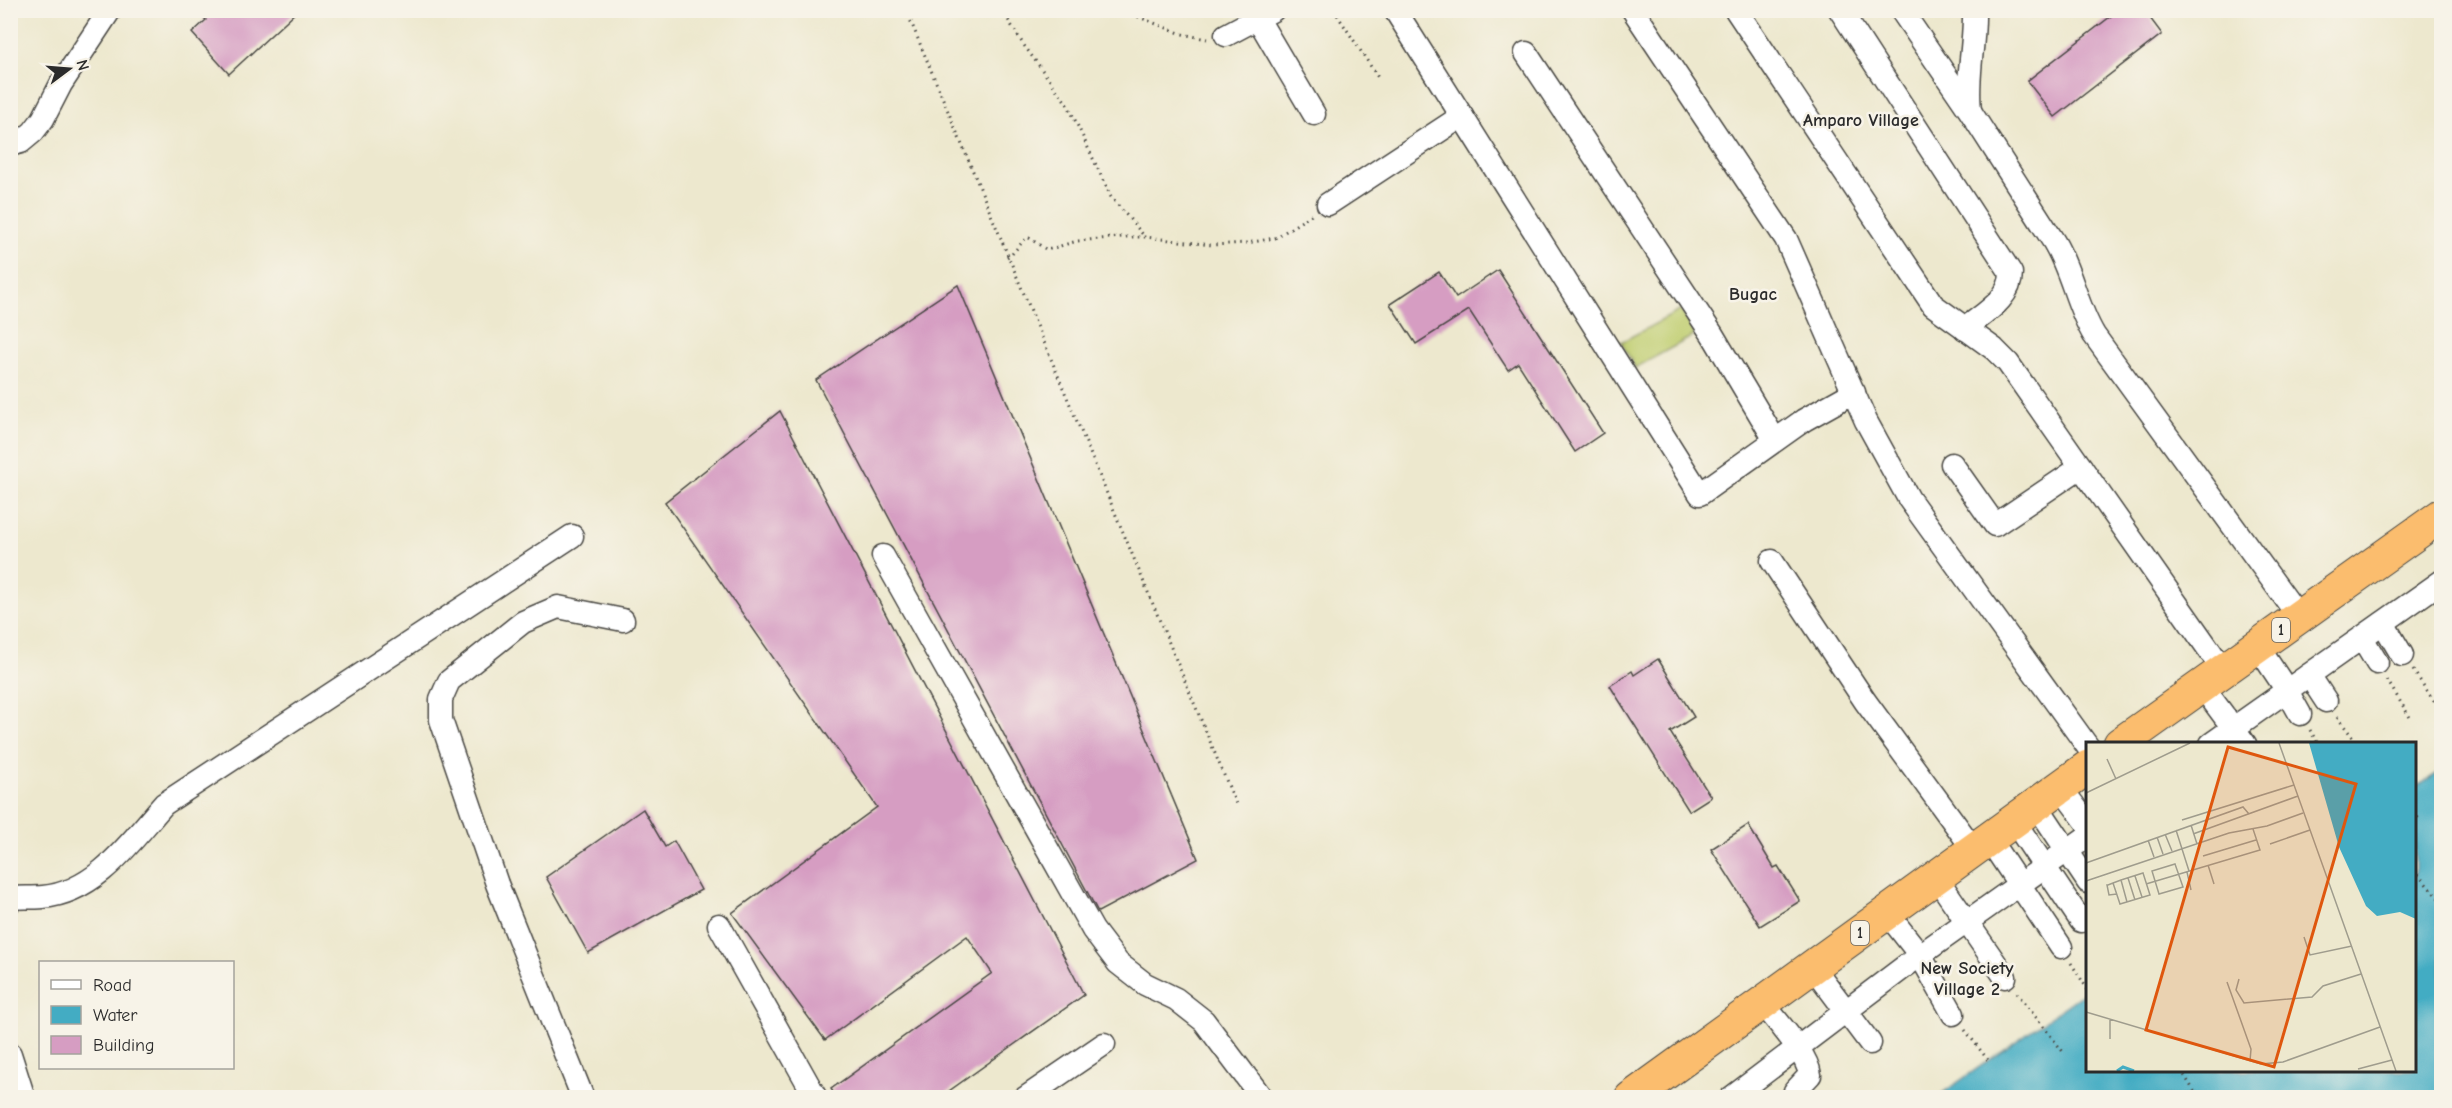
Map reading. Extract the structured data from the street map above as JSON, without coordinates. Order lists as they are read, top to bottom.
{
  "streets": {
    "highway": ["1"]
  },
  "districts": ["Amparo Village", "Bugac", "New Society Village 2"],
  "legend": ["Road", "Water", "Building"],
  "north": "right"
}
